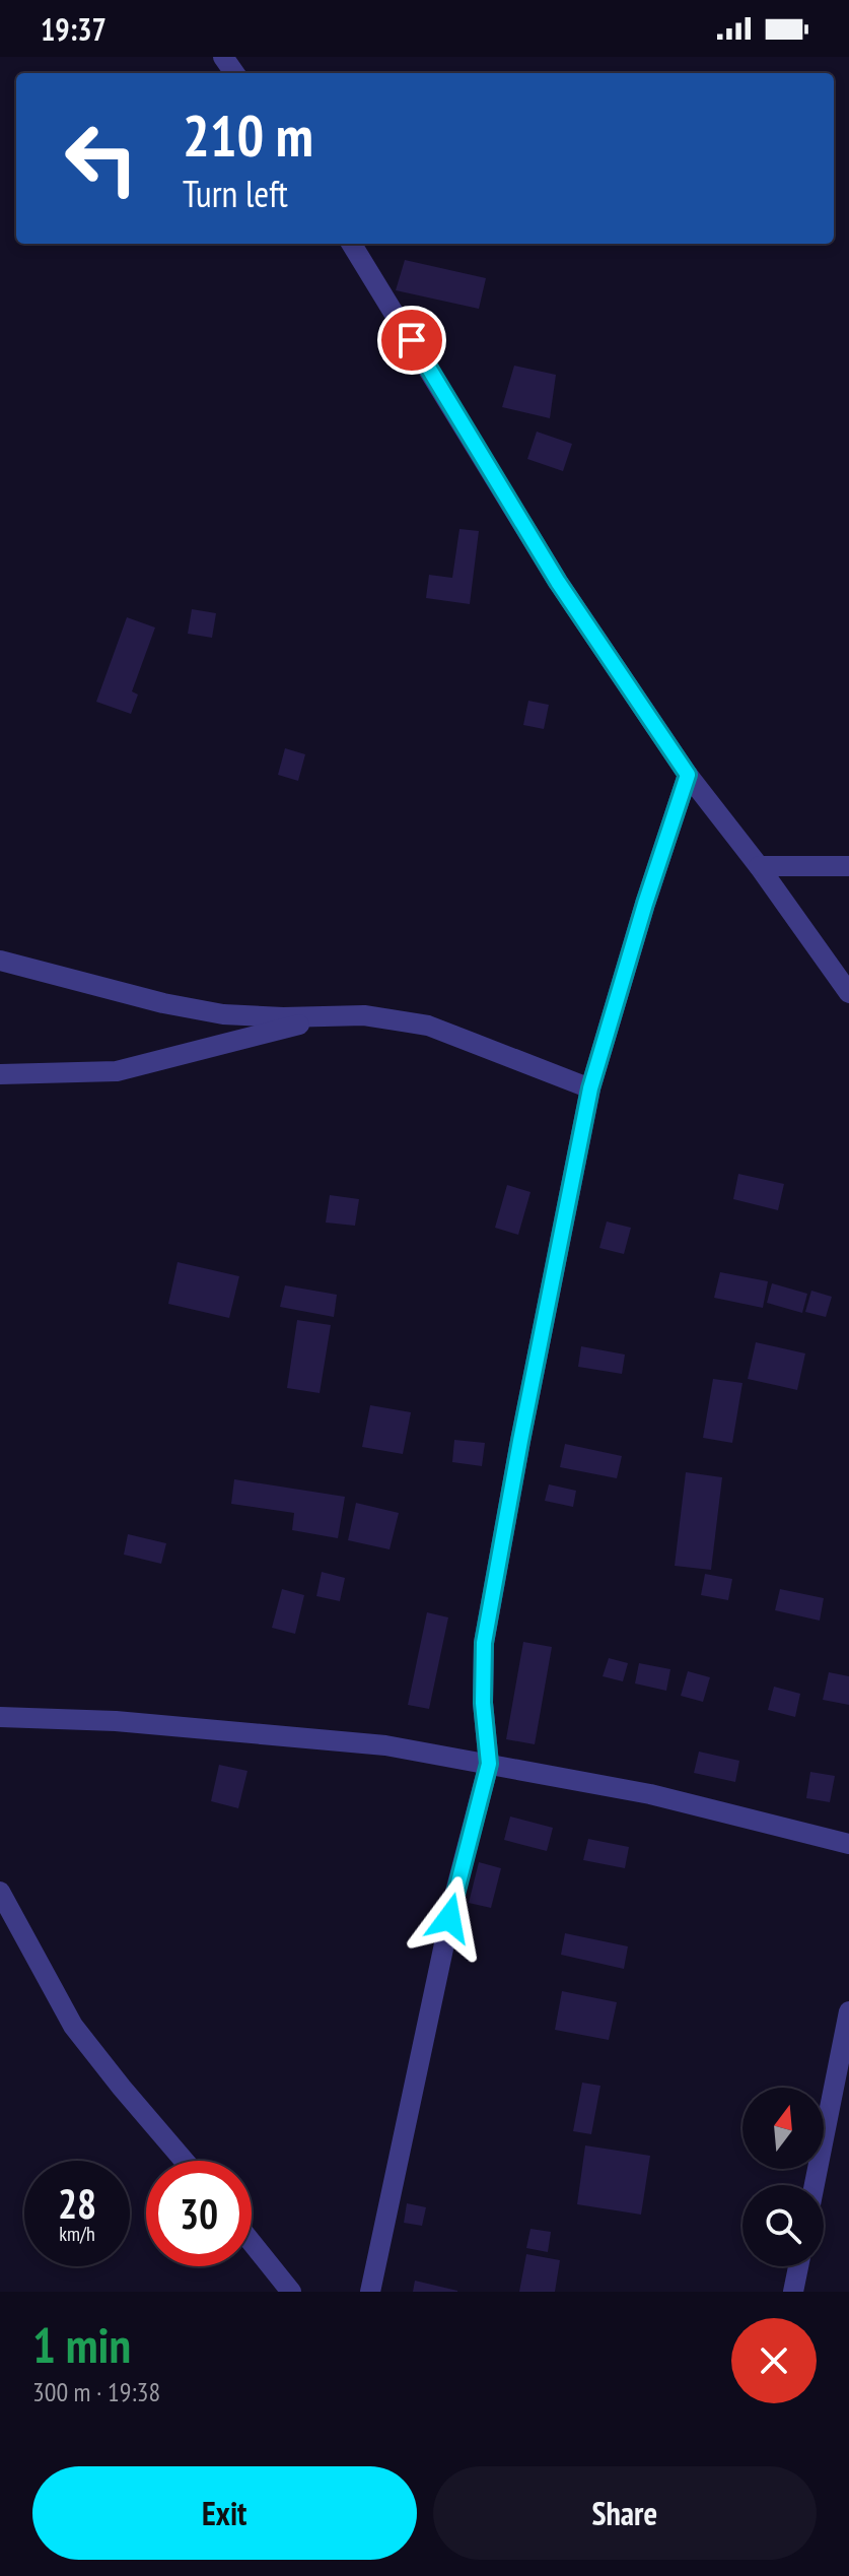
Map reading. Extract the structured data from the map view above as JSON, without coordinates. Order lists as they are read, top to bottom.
{
  "north": "top",
  "page": {
    "status": "19:37",
    "turn": ["210 m", "Turn left"],
    "speed": "28 km/h",
    "limit": "30",
    "heading": ["1 min", "300 m · 19:38"],
    "buttons": ["Exit", "Share"]
  }
}
